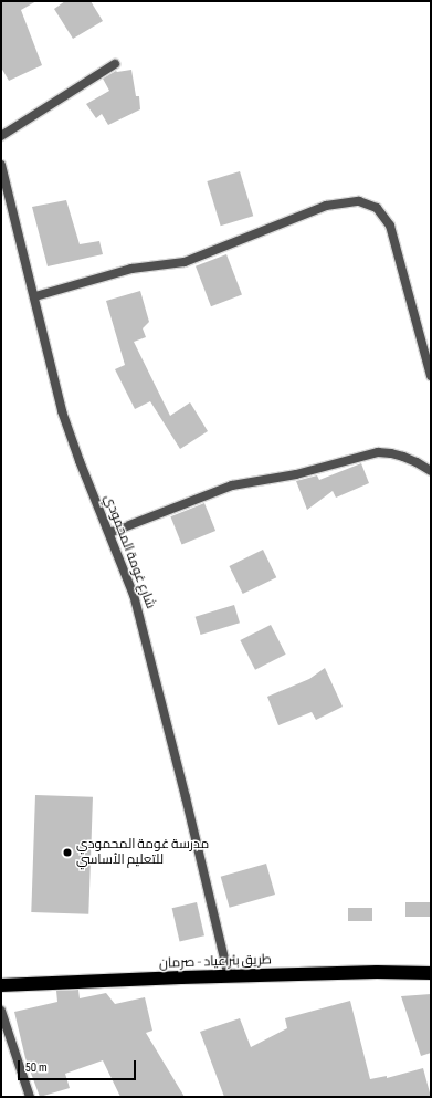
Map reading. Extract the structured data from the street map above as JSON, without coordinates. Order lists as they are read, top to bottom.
{
  "streets": {
    "highway": ["طريق بئر عياد - صرمان"],
    "street": ["شارع غومة المحمودي"]
  },
  "crossings": [
    ["شارع غومة المحمودي", "طريق بئر عياد - صرمان"]
  ],
  "places": ["مدرسة غومة المحمودي للتعليم الأساسي"],
  "scale_bar": "50 m"
}
